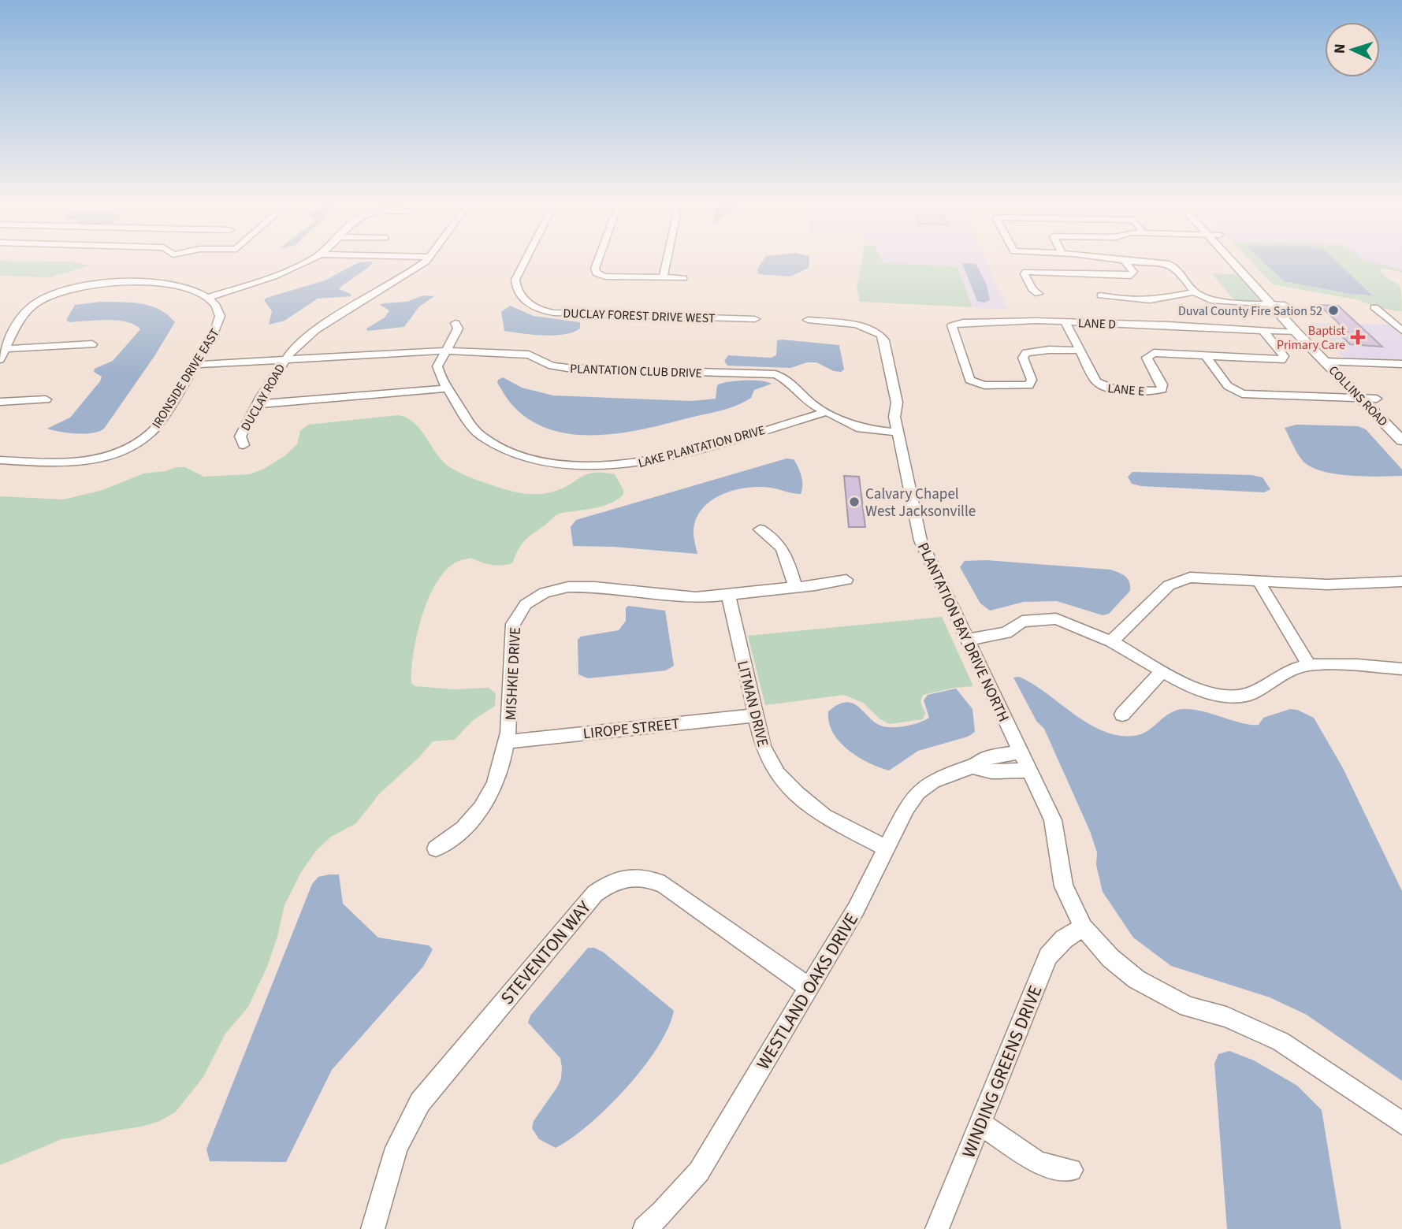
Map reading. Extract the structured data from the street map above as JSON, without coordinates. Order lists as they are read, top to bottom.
{
  "streets": {
    "main road": ["COLLINS ROAD"],
    "street": [
      "DUCLAY FOREST DRIVE WEST",
      "LANE D",
      "PLANTATION CLUB DRIVE",
      "IRONSIDE DRIVE EAST",
      "LANE E",
      "DUCLAY ROAD",
      "LAKE PLANTATION DRIVE",
      "PLANTATION BAY DRIVE NORTH",
      "MISHKIE DRIVE",
      "LITMAN DRIVE",
      "LIROPE STREET",
      "STEVENTON WAY",
      "WESTLAND OAKS DRIVE",
      "WINDING GREENS DRIVE"
    ]
  },
  "crossings": [
    ["LANE D", "LANE E"],
    ["LANE D", "COLLINS ROAD"],
    ["PLANTATION CLUB DRIVE", "IRONSIDE DRIVE EAST"],
    ["PLANTATION CLUB DRIVE", "DUCLAY ROAD"],
    ["PLANTATION CLUB DRIVE", "LAKE PLANTATION DRIVE"],
    ["PLANTATION CLUB DRIVE", "PLANTATION BAY DRIVE NORTH"],
    ["PLANTATION BAY DRIVE NORTH", "WESTLAND OAKS DRIVE"],
    ["PLANTATION BAY DRIVE NORTH", "WINDING GREENS DRIVE"],
    ["MISHKIE DRIVE", "LITMAN DRIVE"],
    ["MISHKIE DRIVE", "LIROPE STREET"],
    ["LITMAN DRIVE", "LIROPE STREET"],
    ["LITMAN DRIVE", "WESTLAND OAKS DRIVE"],
    ["STEVENTON WAY", "WESTLAND OAKS DRIVE"]
  ],
  "places": {
    "other": ["Duval County Fire Sation 52", "Calvary Chapel West Jacksonville"],
    "health": ["Baptist Primary Care"]
  },
  "north": "left"
}
